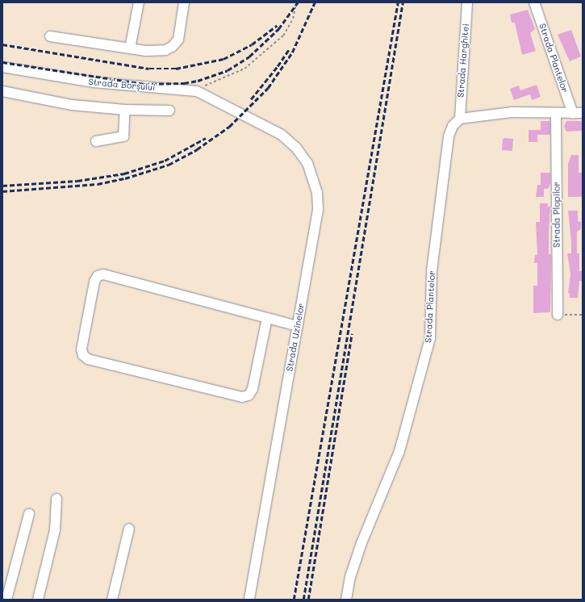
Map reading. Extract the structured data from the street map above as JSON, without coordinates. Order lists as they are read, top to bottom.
{
  "streets": {
    "street": [
      "Strada Plantelor",
      "Strada Harghitei",
      "Strada Borșului",
      "Strada Plopilor",
      "Strada Uzinelor"
    ]
  },
  "crossings": [
    ["Strada Plantelor", "Strada Harghitei"],
    ["Strada Plantelor", "Strada Plopilor"],
    ["Strada Borșului", "Strada Uzinelor"]
  ]
}
